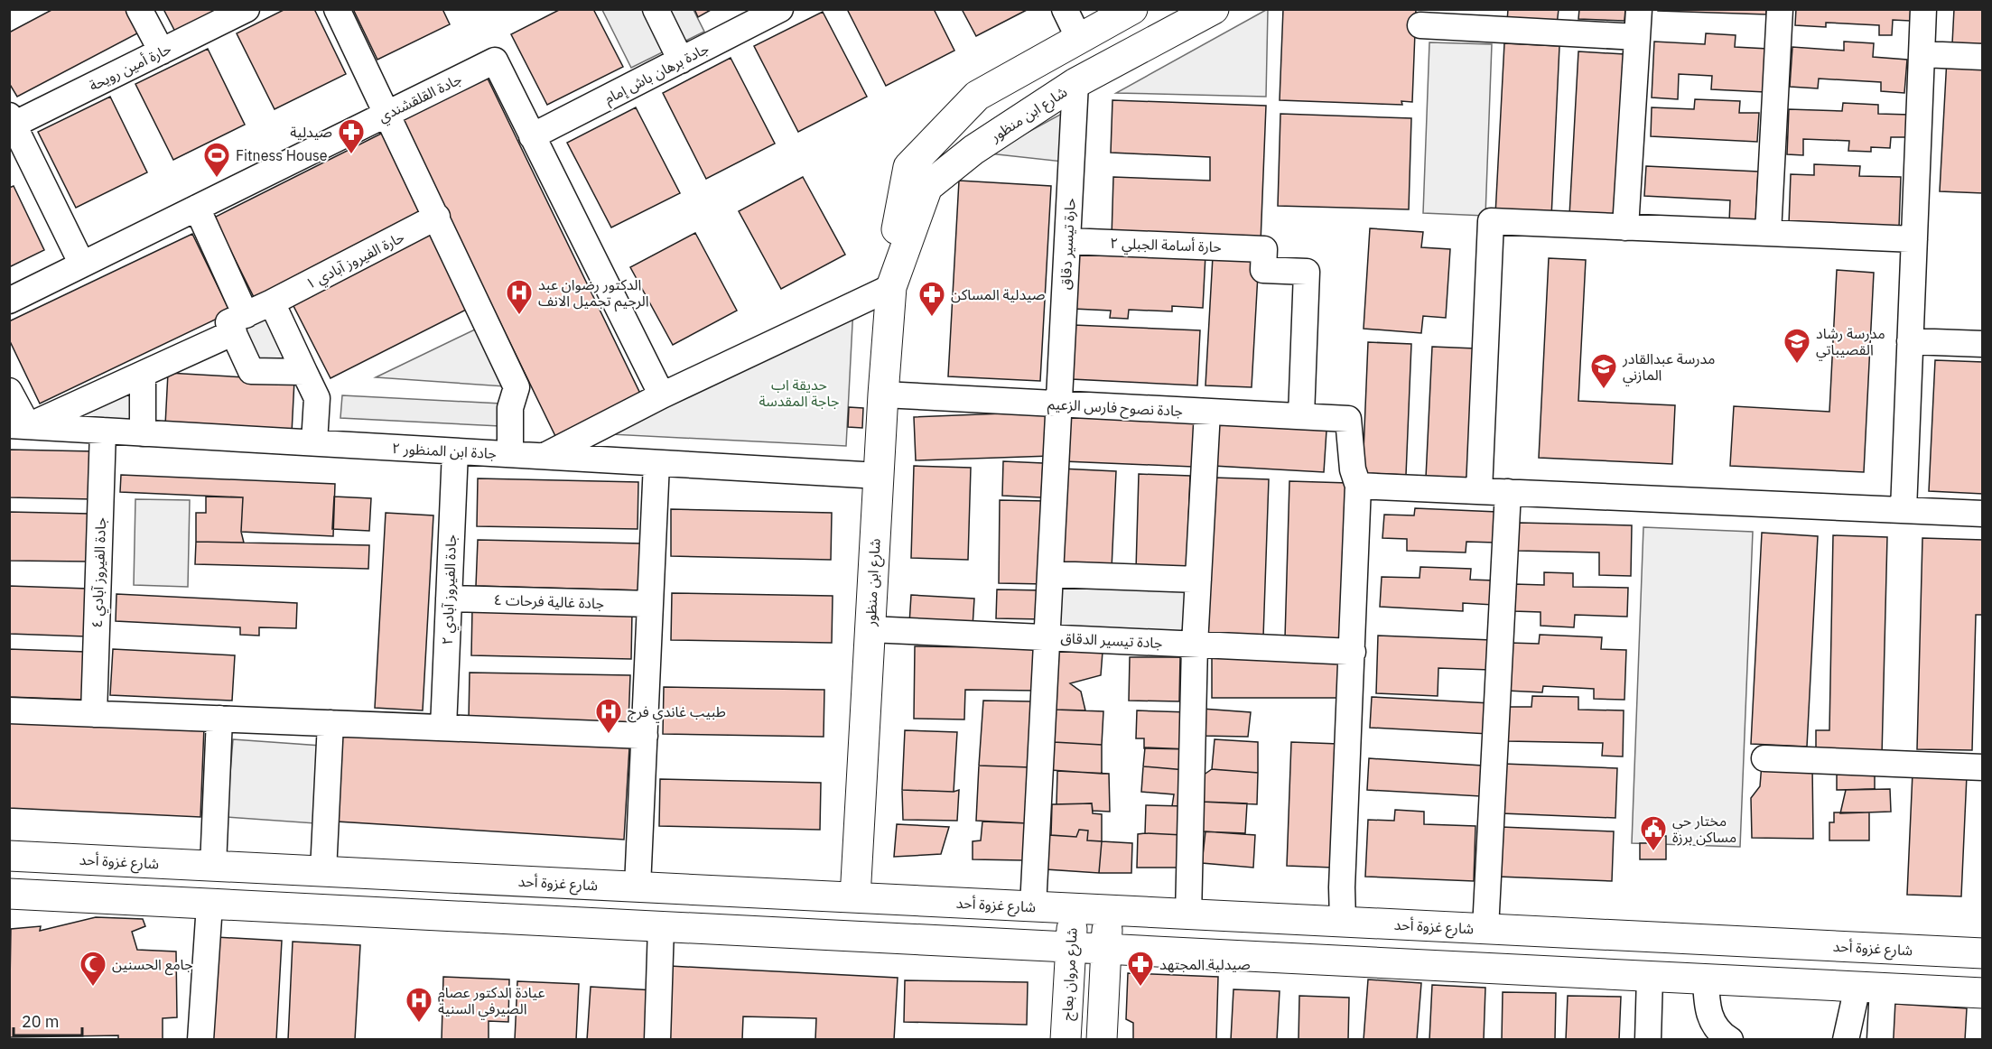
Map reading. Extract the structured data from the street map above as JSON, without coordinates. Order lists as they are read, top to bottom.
{
  "streets": {
    "main road": ["شارع ابن منظور", "شارع غزوة أحد", "شارع مروان بعاج"],
    "street": [
      "حارة أمين رويحة",
      "جادة برهان باش إمام",
      "جادة القلقشندي",
      "حارة تيسير دقاق",
      "حارة أسامة الجبلي ٢",
      "حارة الفيروز آبادي ١",
      "جادة نصوح فارس الزعيم",
      "جادة ابن المنظور ٢",
      "جادة الفيروز آبادي ٤",
      "جادة الفيروز آبادي ٢",
      "جادة غالية فرحات ٤",
      "جادة تيسير الدقاق"
    ]
  },
  "crossings": [
    ["جادة برهان باش إمام", "جادة القلقشندي"],
    ["شارع ابن منظور", "حارة تيسير دقاق"],
    ["شارع ابن منظور", "جادة نصوح فارس الزعيم"],
    ["شارع ابن منظور", "جادة ابن المنظور ٢"],
    ["شارع ابن منظور", "جادة تيسير الدقاق"],
    ["شارع ابن منظور", "شارع غزوة أحد"],
    ["حارة تيسير دقاق", "حارة أسامة الجبلي ٢"],
    ["حارة تيسير دقاق", "جادة نصوح فارس الزعيم"],
    ["حارة تيسير دقاق", "جادة تيسير الدقاق"],
    ["حارة تيسير دقاق", "شارع غزوة أحد"],
    ["حارة أسامة الجبلي ٢", "جادة نصوح فارس الزعيم"],
    ["حارة الفيروز آبادي ١", "جادة ابن المنظور ٢"],
    ["جادة ابن المنظور ٢", "جادة الفيروز آبادي ٤"],
    ["جادة ابن المنظور ٢", "جادة الفيروز آبادي ٢"],
    ["جادة الفيروز آبادي ٢", "جادة غالية فرحات ٤"],
    ["شارع غزوة أحد", "شارع مروان بعاج"]
  ],
  "parks": ["حديقة اب جاجة المقدسة"],
  "places": {
    "pharmacy": ["صيدلية", "صيدلية المساكن", "صيدلية المجتهد"],
    "sports": ["Fitness House"],
    "hospital": ["الدكتور رضوان عبد الرحيم تجميل الانف", "طبيب غاندي فرح", "عيادة الدكتور عصام الصيرفي السنية"],
    "school or university": ["مدرسة رشاد القصيباتي", "مدرسة عبدالقادر المازني"],
    "public building": ["مختار حي مساكن برزة"],
    "mosque": ["جامع الحسنين"]
  },
  "scale_bar": "20 m"
}
